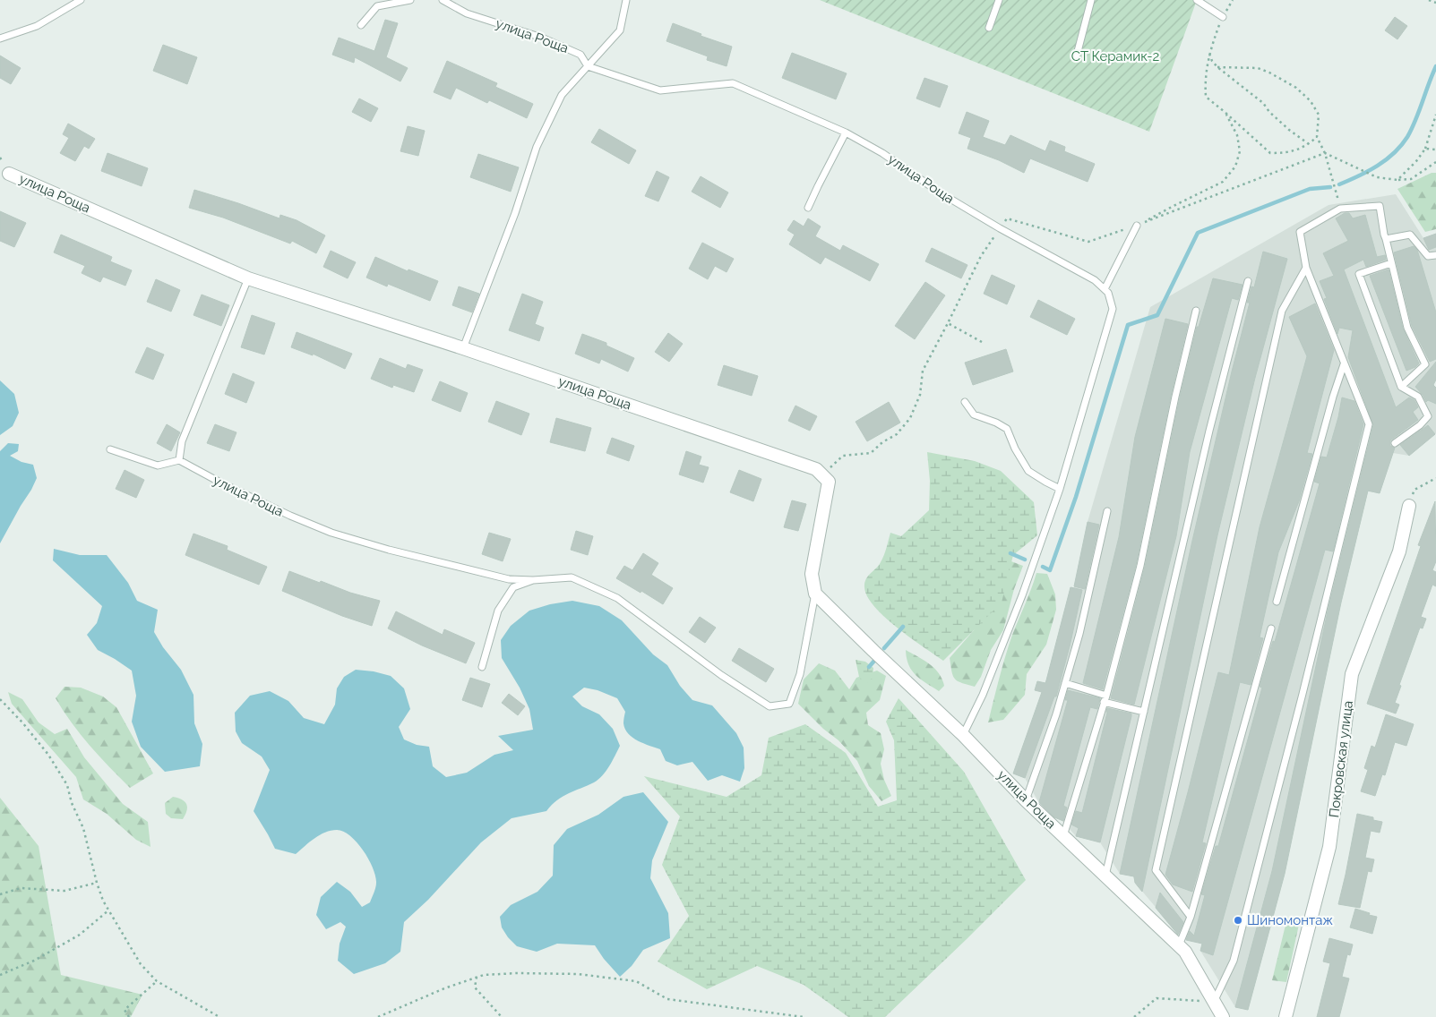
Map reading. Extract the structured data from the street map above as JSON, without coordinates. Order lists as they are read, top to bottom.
{
  "streets": {
    "street": ["улица Роща", "Покровская улица"]
  },
  "parks": ["СТ Керамик-2"],
  "places": ["Шиномонтаж"]
}
